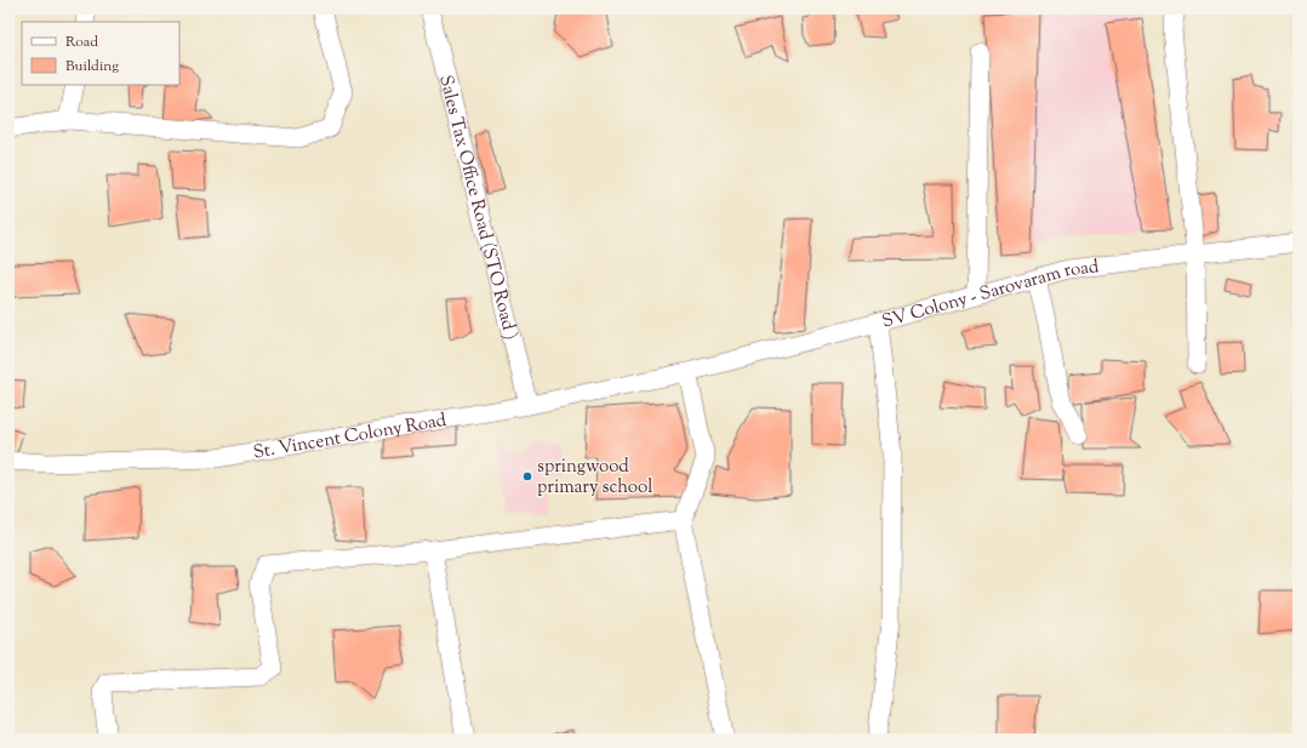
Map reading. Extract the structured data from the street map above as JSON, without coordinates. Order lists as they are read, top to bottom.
{
  "streets": {
    "street": ["Sales Tax Office Road (STO Road )", "SV Colony - Sarovaram road", "St. Vincent Colony Road"]
  },
  "crossings": [
    ["Sales Tax Office Road (STO Road )", "St. Vincent Colony Road"],
    ["SV Colony - Sarovaram road", "St. Vincent Colony Road"]
  ],
  "places": ["springwood primary school"],
  "legend": ["Road", "Building"]
}
